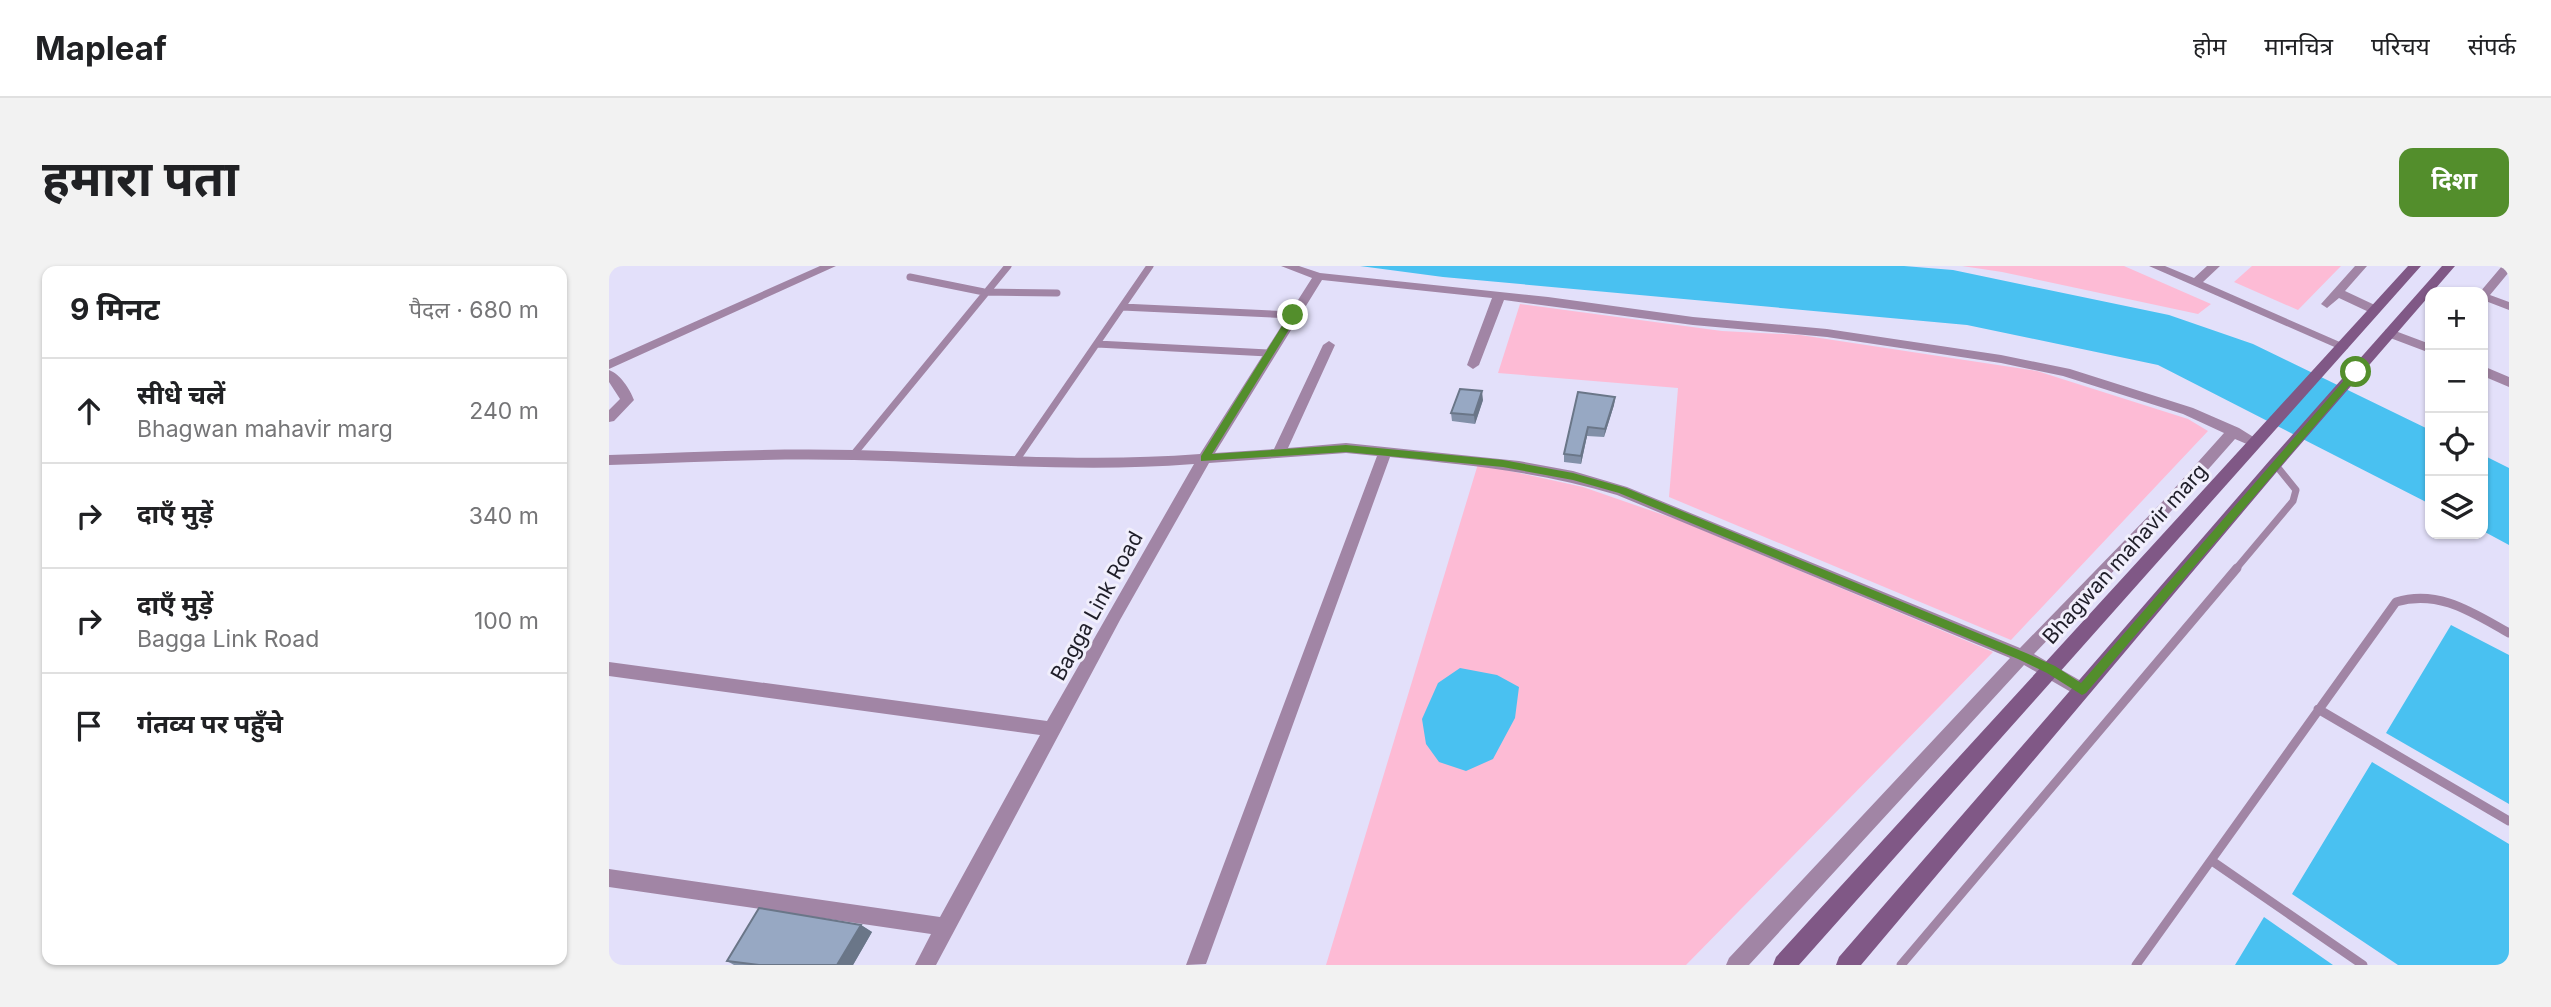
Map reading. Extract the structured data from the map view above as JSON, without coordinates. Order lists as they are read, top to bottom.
{
  "streets": {
    "main road": ["Bhagwan mahavir marg"],
    "street": ["Bagga Link Road"]
  },
  "page": {
    "header": "Mapleaf",
    "nav": [
      "होम",
      "मानचित्र",
      "परिचय",
      "संपर्क"
    ],
    "buttons": "दिशा",
    "title": "हमारा पता",
    "heading": ["9 मिनट", "पैदल · 680 m"],
    "map_buttons": ["+", "−"],
    "list": [
      ["सीधे चलें", "Bhagwan mahavir marg", "240 m"],
      ["दाएँ मुड़ें", "340 m"],
      ["दाएँ मुड़ें", "Bagga Link Road", "100 m"],
      "गंतव्य पर पहुँचे"
    ]
  }
}
